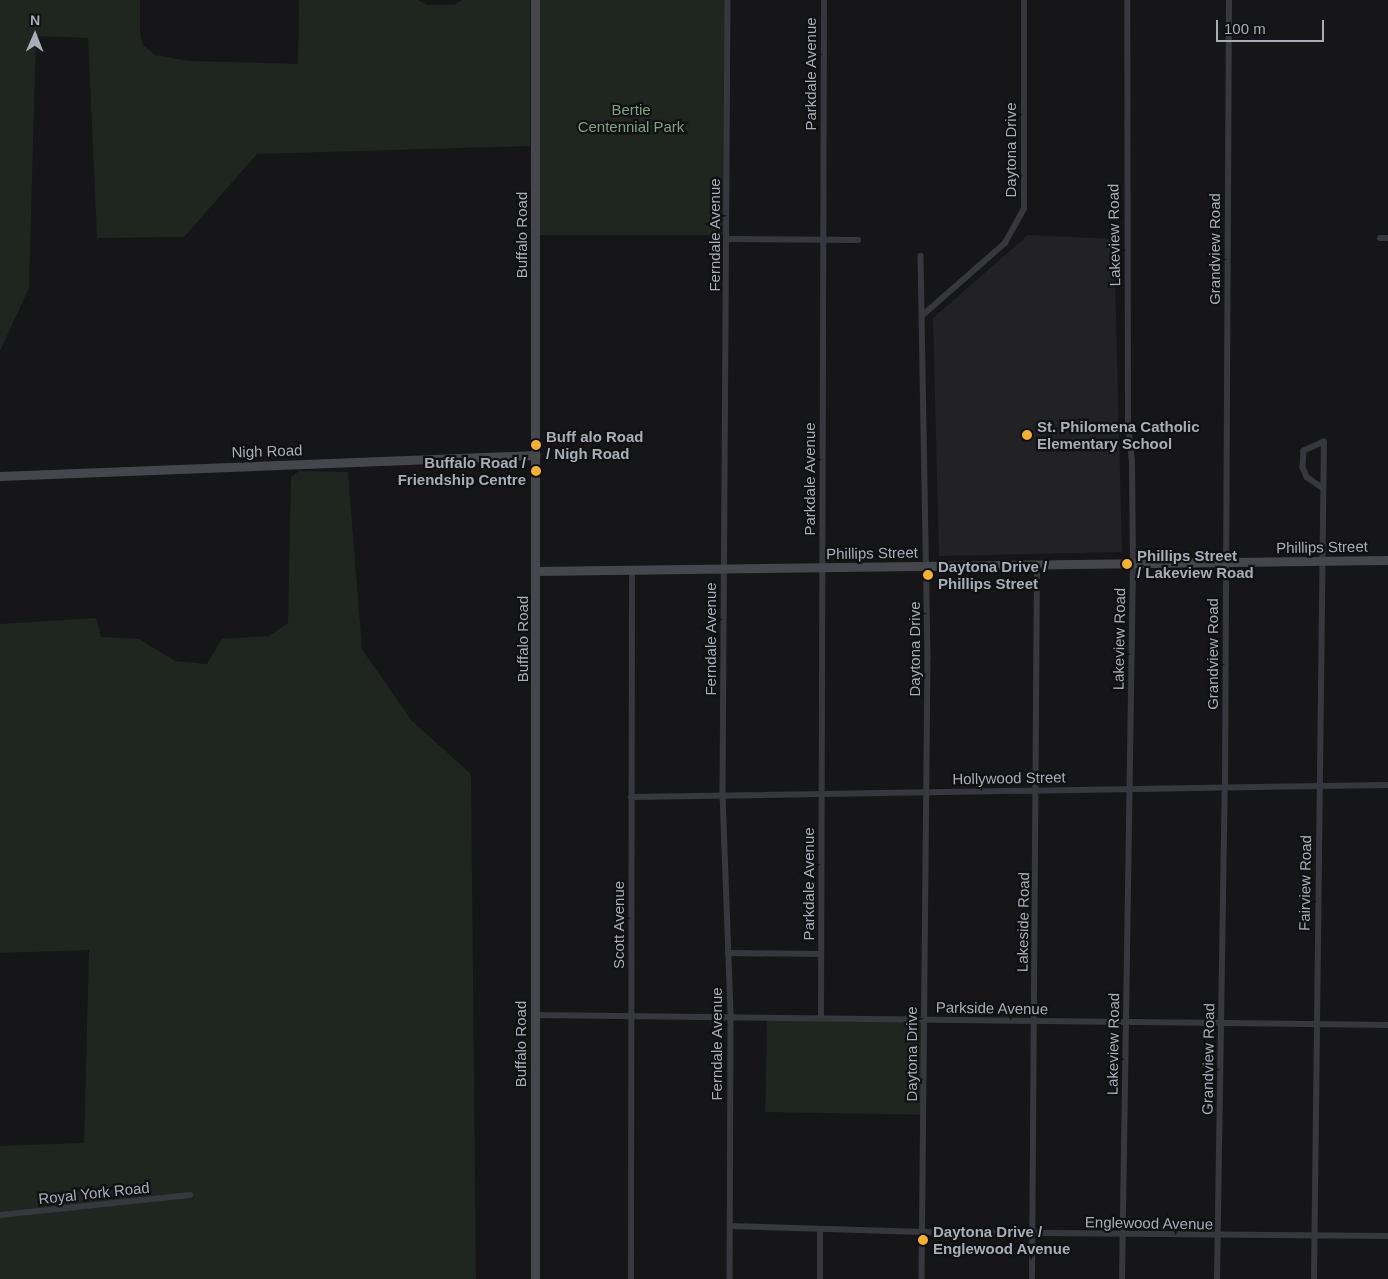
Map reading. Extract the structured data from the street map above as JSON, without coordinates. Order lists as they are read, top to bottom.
{
  "streets": {
    "street": [
      "Parkdale Avenue",
      "Daytona Drive",
      "Buffalo Road",
      "Ferndale Avenue",
      "Lakeview Road",
      "Grandview Road",
      "Nigh Road",
      "Phillips Street",
      "Hollywood Street",
      "Fairview Road",
      "Lakeside Road",
      "Scott Avenue",
      "Parkside Avenue",
      "Royal York Road",
      "Englewood Avenue"
    ]
  },
  "crossings": [
    ["Parkdale Avenue", "Phillips Street"],
    ["Parkdale Avenue", "Hollywood Street"],
    ["Parkdale Avenue", "Parkside Avenue"],
    ["Daytona Drive", "Phillips Street"],
    ["Daytona Drive", "Hollywood Street"],
    ["Daytona Drive", "Parkside Avenue"],
    ["Daytona Drive", "Englewood Avenue"],
    ["Buffalo Road", "Nigh Road"],
    ["Buffalo Road", "Phillips Street"],
    ["Buffalo Road", "Parkside Avenue"],
    ["Ferndale Avenue", "Phillips Street"],
    ["Ferndale Avenue", "Hollywood Street"],
    ["Ferndale Avenue", "Parkside Avenue"],
    ["Ferndale Avenue", "Englewood Avenue"],
    ["Lakeview Road", "Phillips Street"],
    ["Lakeview Road", "Hollywood Street"],
    ["Lakeview Road", "Parkside Avenue"],
    ["Lakeview Road", "Englewood Avenue"],
    ["Grandview Road", "Phillips Street"],
    ["Grandview Road", "Hollywood Street"],
    ["Grandview Road", "Parkside Avenue"],
    ["Grandview Road", "Englewood Avenue"],
    ["Phillips Street", "Fairview Road"],
    ["Phillips Street", "Lakeside Road"],
    ["Phillips Street", "Scott Avenue"],
    ["Hollywood Street", "Fairview Road"],
    ["Hollywood Street", "Lakeside Road"],
    ["Hollywood Street", "Scott Avenue"],
    ["Fairview Road", "Parkside Avenue"],
    ["Fairview Road", "Englewood Avenue"],
    ["Lakeside Road", "Parkside Avenue"],
    ["Lakeside Road", "Englewood Avenue"],
    ["Scott Avenue", "Parkside Avenue"]
  ],
  "parks": ["Bertie Centennial Park"],
  "places": [
    "St. Philomena Catholic Elementary School",
    "Buff alo Road / Nigh Road",
    "Buffalo Road / Friendship Centre",
    "Phillips Street / Lakeview Road",
    "Daytona Drive / Phillips Street",
    "Daytona Drive / Englewood Avenue"
  ],
  "scale_bar": "100 m",
  "north": "top"
}
